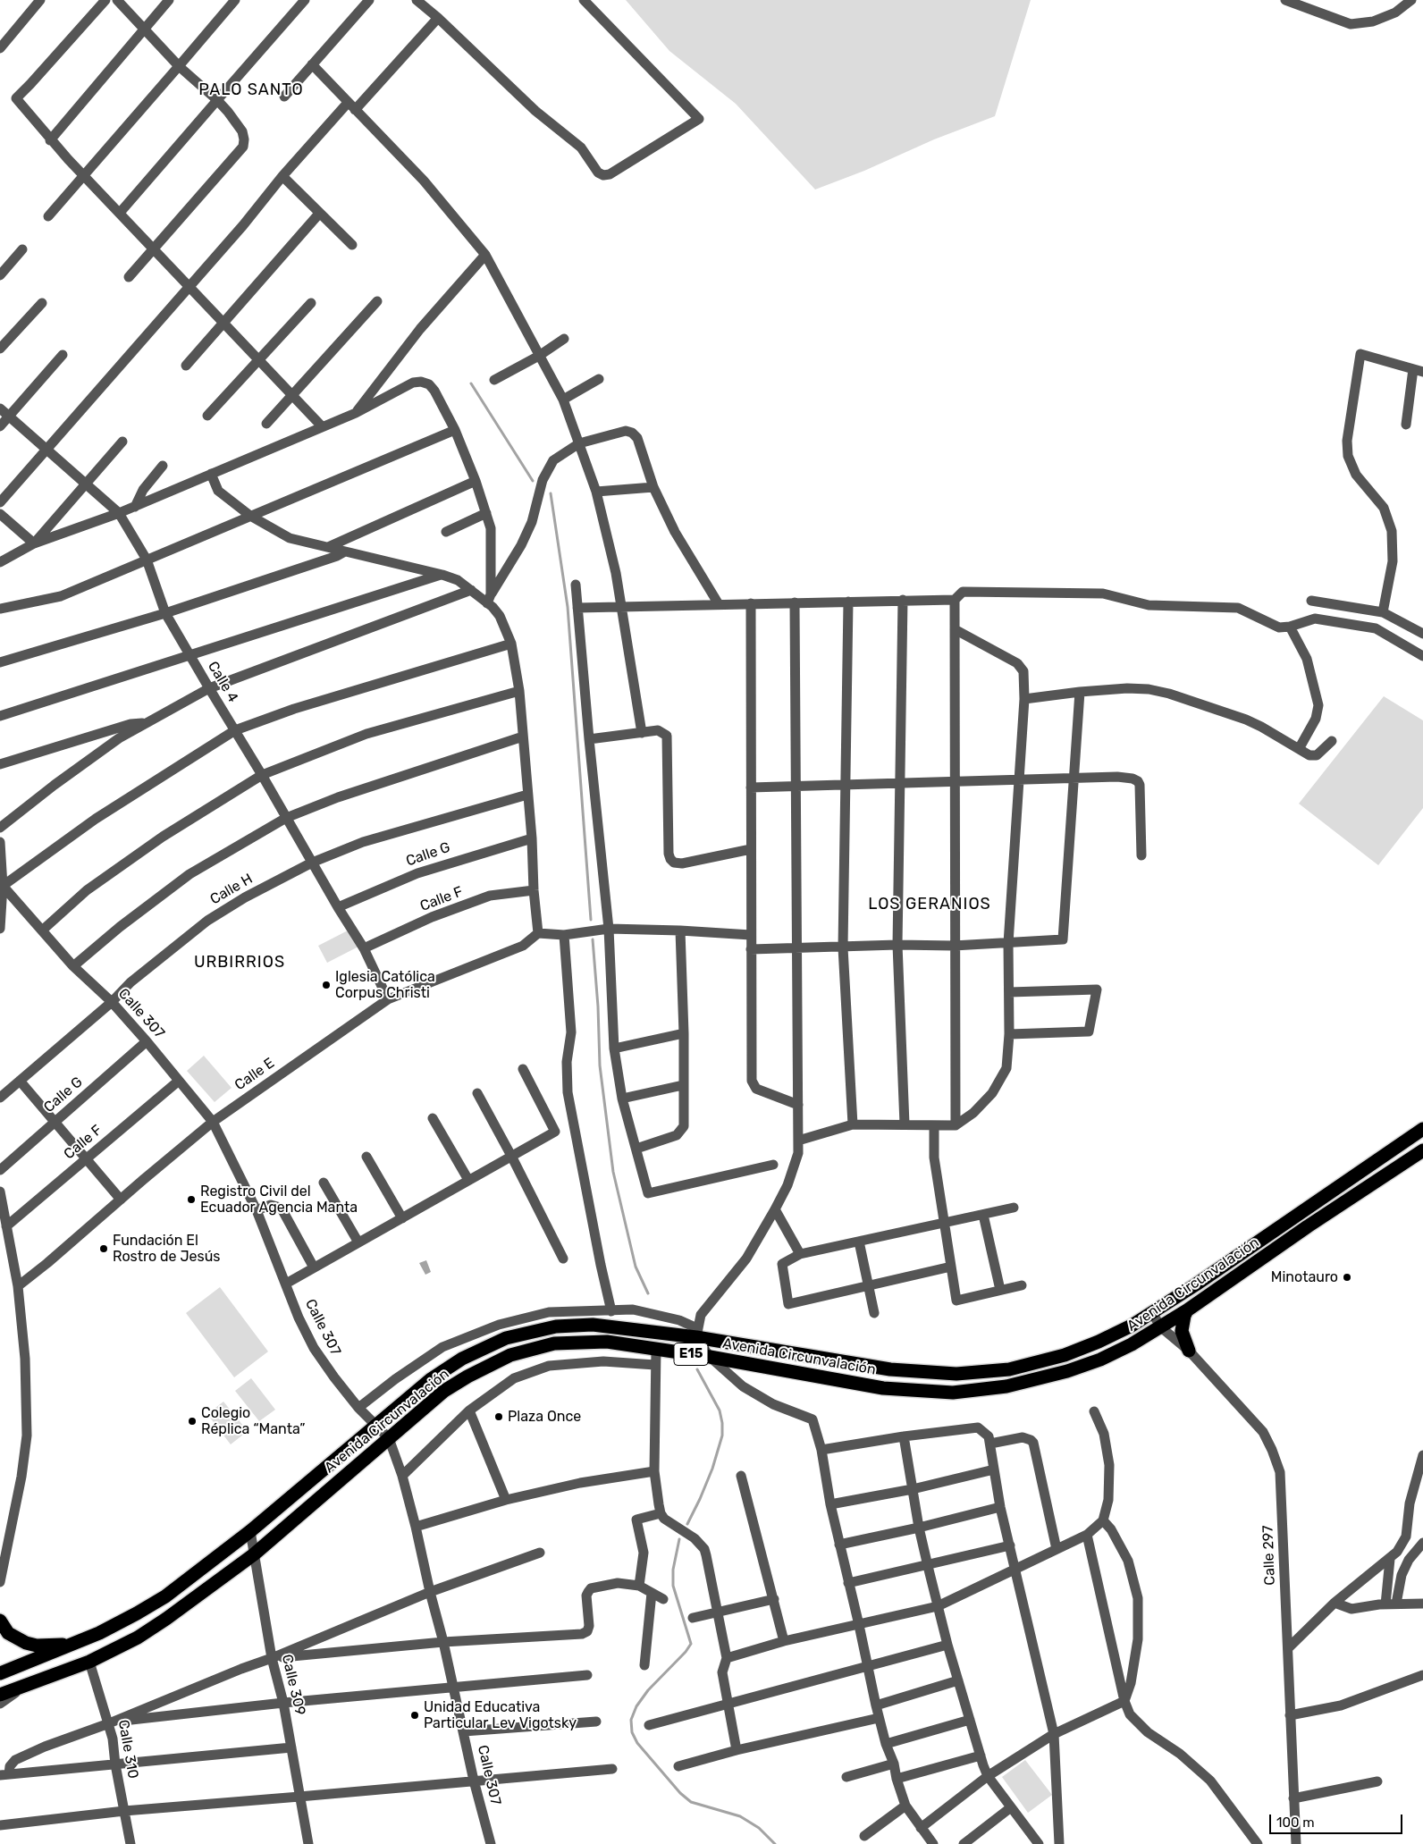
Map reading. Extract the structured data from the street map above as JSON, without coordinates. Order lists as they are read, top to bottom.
{
  "streets": {
    "highway": ["Avenida Circunvalación", "E15"],
    "street": [
      "Calle 4",
      "Calle G",
      "Calle H",
      "Calle F",
      "Calle 307",
      "Calle E",
      "Calle 297",
      "Calle 309",
      "Calle 310"
    ]
  },
  "crossings": [
    ["Calle 4", "Calle G"],
    ["Calle 4", "Calle H"],
    ["Calle 4", "Calle F"],
    ["Calle 4", "Calle E"],
    ["Calle G", "Calle 307"],
    ["Calle H", "Calle 307"],
    ["Calle F", "Calle 307"],
    ["Calle 307", "Calle E"],
    ["Calle 307", "Avenida Circunvalación"],
    ["Avenida Circunvalación", "Calle 297"],
    ["Avenida Circunvalación", "Calle 309"],
    ["Avenida Circunvalación", "Calle 310"]
  ],
  "districts": ["PALO SANTO", "LOS GERANIOS", "URBIRRIOS"],
  "places": [
    "Iglesia Católica Corpus Christi",
    "Registro Civil del Ecuador Agencia Manta",
    "Fundación El Rostro de Jesús",
    "Minotauro",
    "Plaza Once",
    "Colegio Réplica “Manta”",
    "Unidad Educativa Particular Lev Vigotsky"
  ],
  "scale_bar": "100 m"
}
